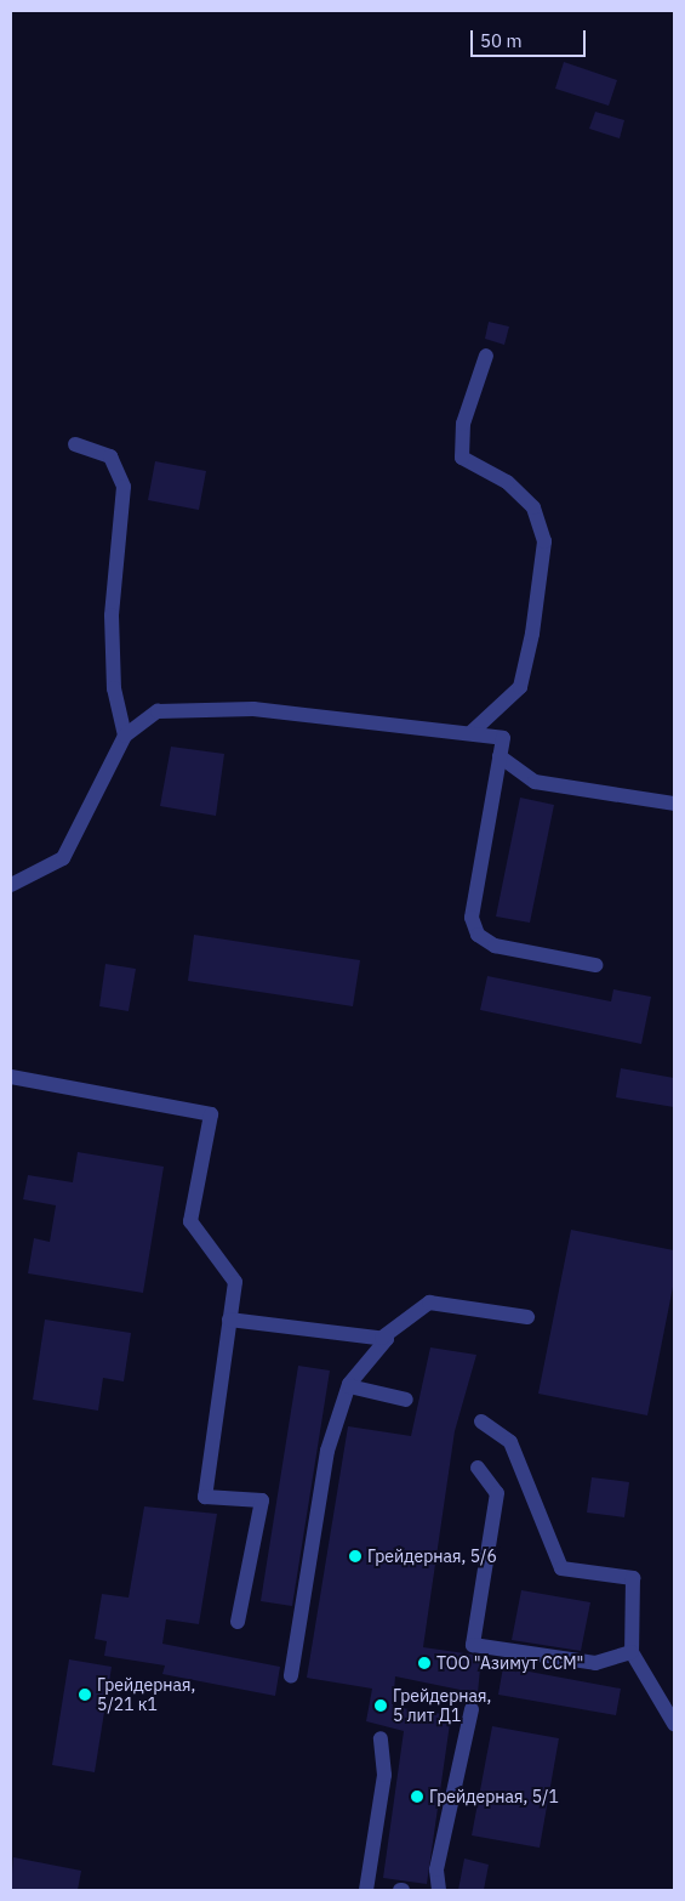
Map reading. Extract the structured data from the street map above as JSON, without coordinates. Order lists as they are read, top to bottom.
{
  "places": [
    "Грейдерная, 5/6",
    "ТОО \"Азимут ССМ\"",
    "Грейдерная, 5/21 к1",
    "Грейдерная, 5 лит Д1",
    "Грейдерная, 5/1"
  ],
  "scale_bar": "50 m"
}
